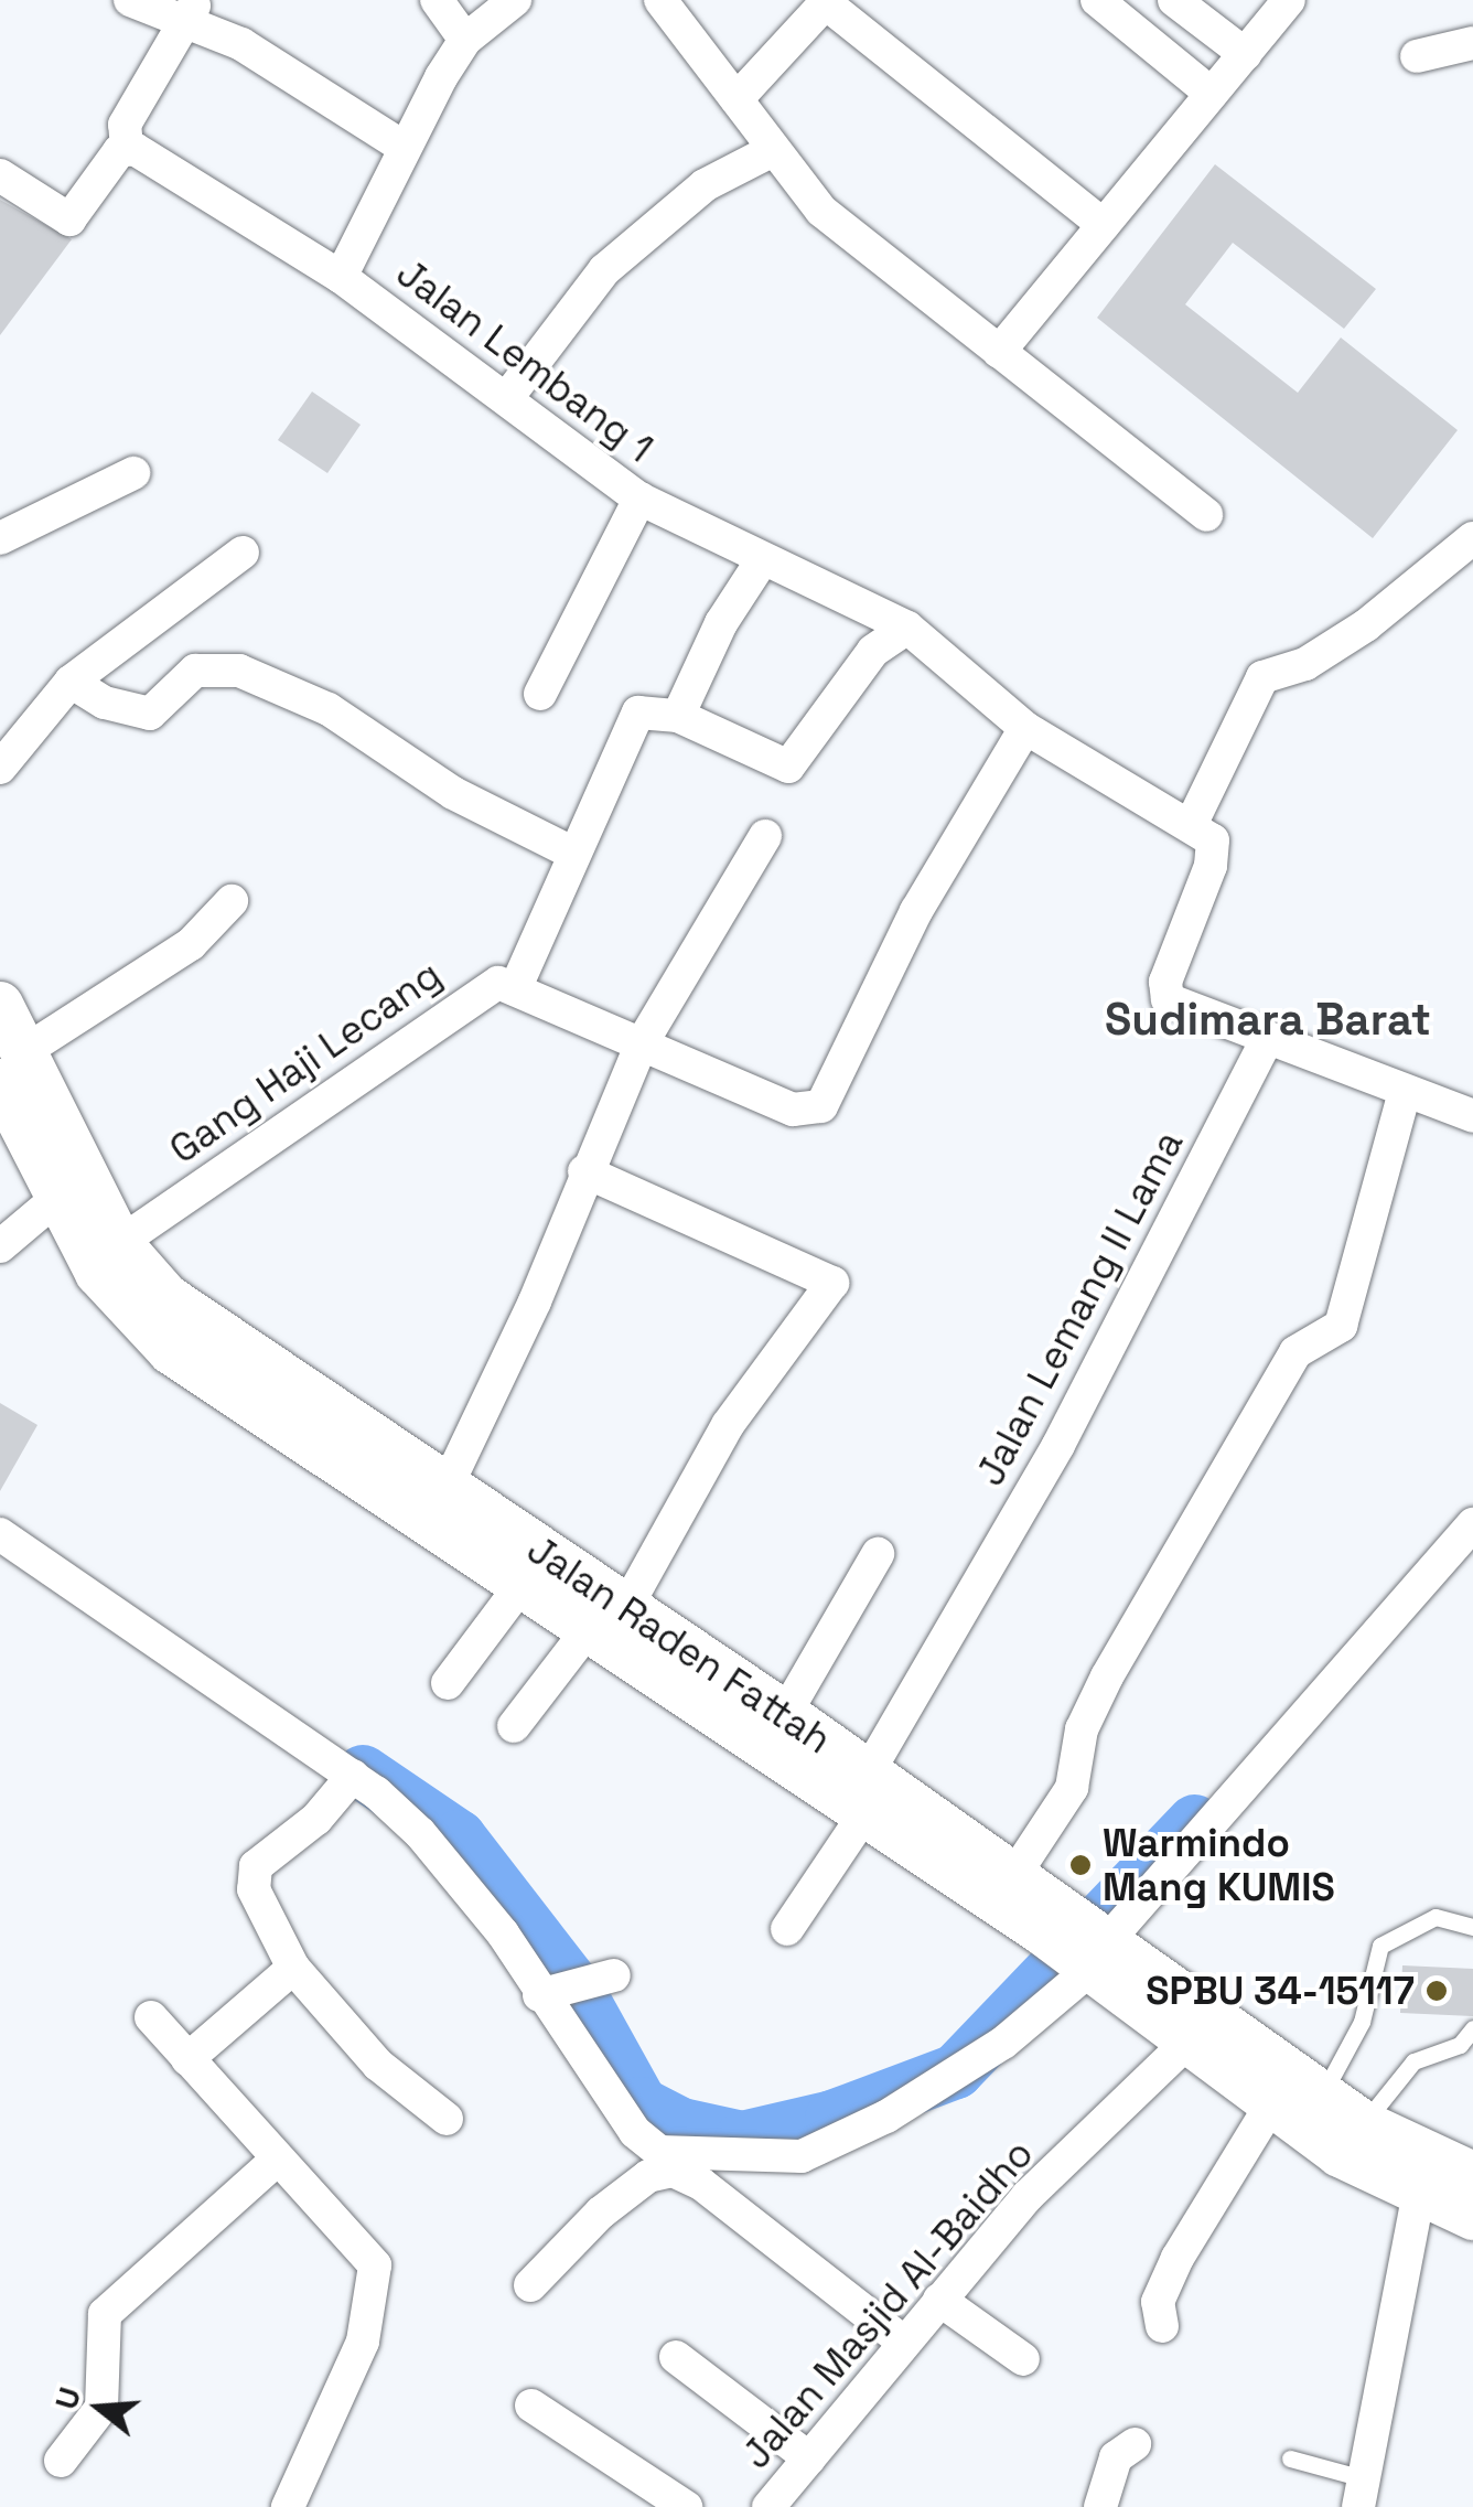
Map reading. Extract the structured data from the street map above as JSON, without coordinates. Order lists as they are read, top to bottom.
{
  "streets": {
    "main road": ["Jalan Raden Fattah"],
    "street": [
      "Jalan Lembang 1",
      "Gang Haji Lecang",
      "Jalan Lemang II Lama",
      "Jalan Masjid Al-Baidho"
    ]
  },
  "crossings": [
    ["Gang Haji Lecang", "Jalan Raden Fattah"],
    ["Jalan Lemang II Lama", "Jalan Raden Fattah"],
    ["Jalan Raden Fattah", "Jalan Masjid Al-Baidho"]
  ],
  "districts": ["Sudimara Barat"],
  "places": ["Warmindo Mang KUMIS", "SPBU 34-15117"],
  "north": "left"
}
